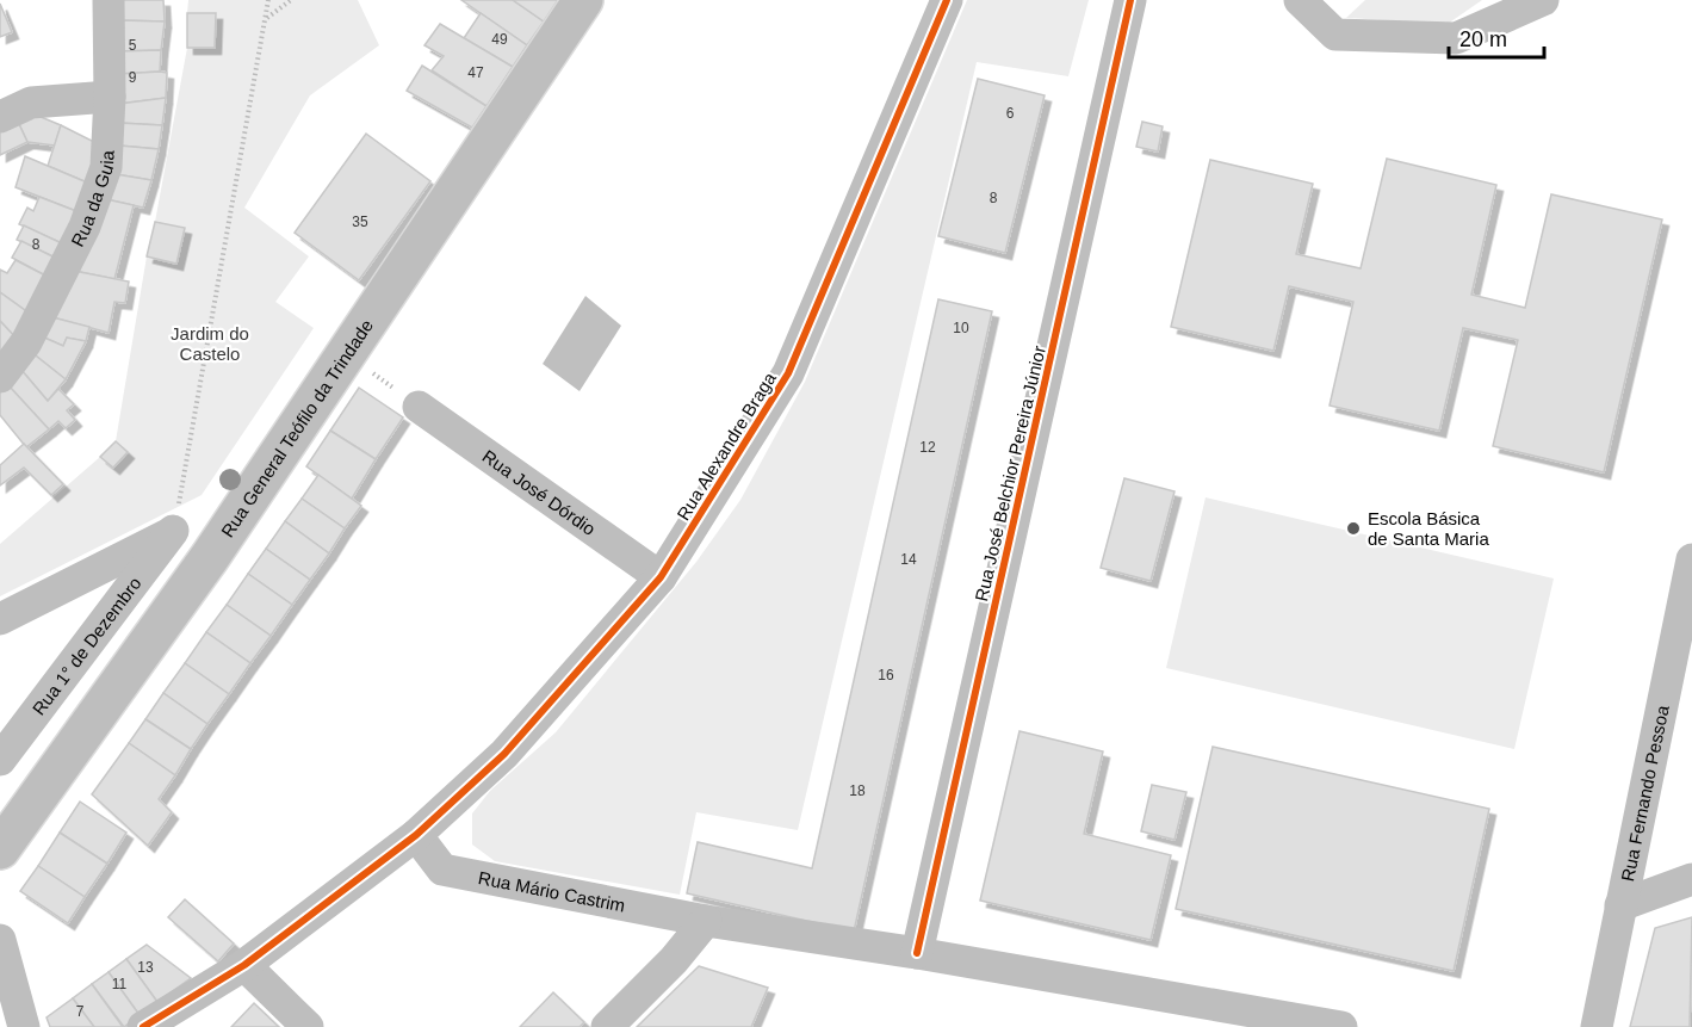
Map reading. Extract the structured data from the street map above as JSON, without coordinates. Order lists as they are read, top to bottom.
{
  "streets": {
    "main road": ["Rua General Teófilo da Trindade"],
    "street": [
      "Rua da Guia",
      "Rua Alexandre Braga",
      "Rua José Belchior Pereira Júnior",
      "Rua José Dórdio",
      "Rua 1° de Dezembro",
      "Rua Fernando Pessoa",
      "Rua Mário Castrim"
    ]
  },
  "crossings": [
    ["Rua Alexandre Braga", "Rua José Dórdio"],
    ["Rua Alexandre Braga", "Rua Mário Castrim"],
    ["Rua José Belchior Pereira Júnior", "Rua Mário Castrim"]
  ],
  "parks": ["Jardim do Castelo"],
  "places": ["Escola Básica de Santa Maria"],
  "house_numbers": [
    "49",
    "5",
    "47",
    "9",
    "6",
    "8",
    "35",
    "8",
    "10",
    "12",
    "14",
    "16",
    "18",
    "13",
    "11",
    "7"
  ],
  "scale_bar": "20 m"
}
